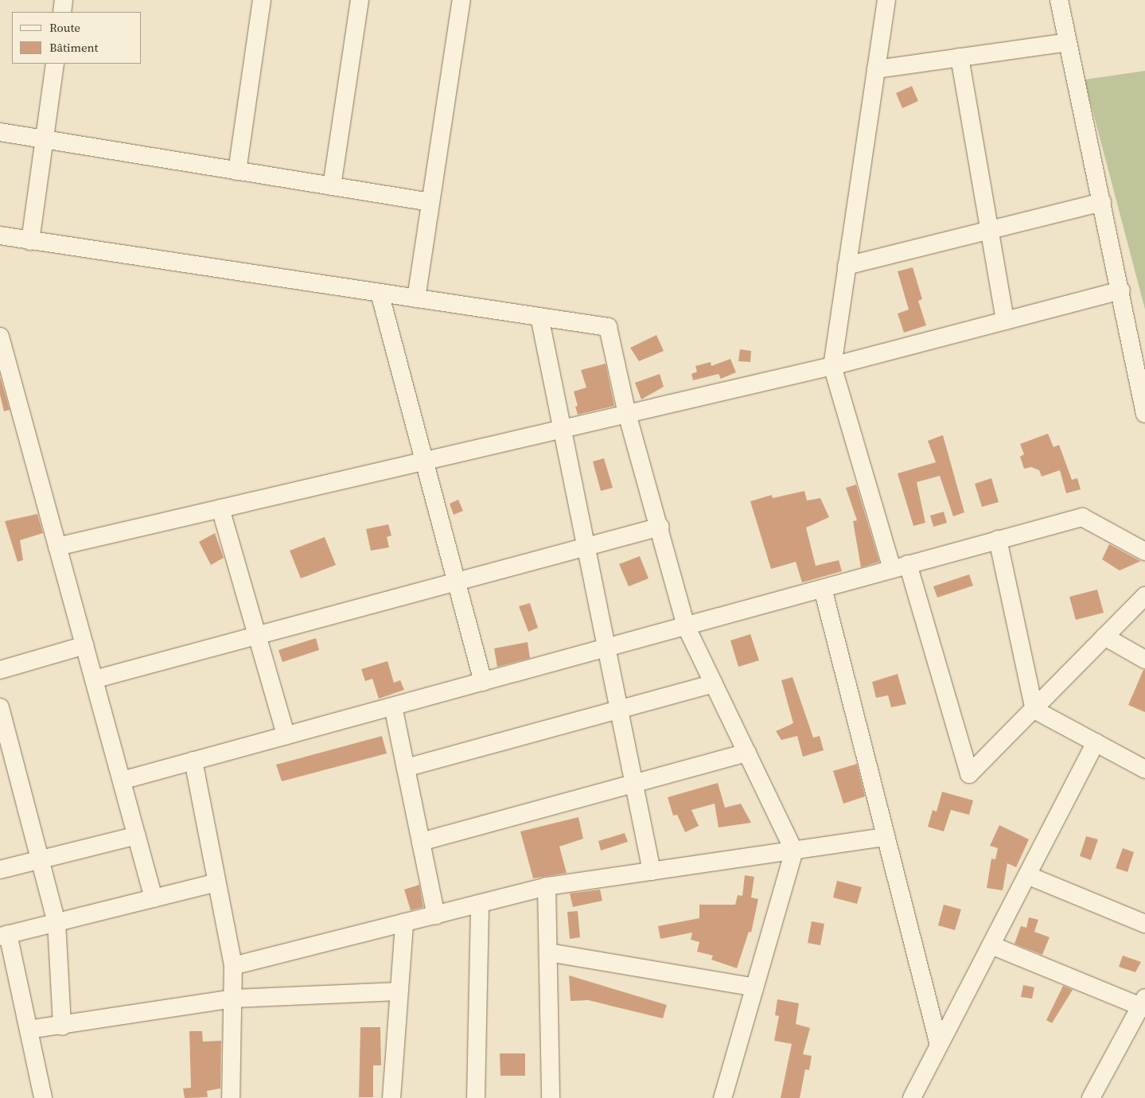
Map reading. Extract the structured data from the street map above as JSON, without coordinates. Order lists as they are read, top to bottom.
{
  "legend": ["Route", "Bâtiment"]
}
